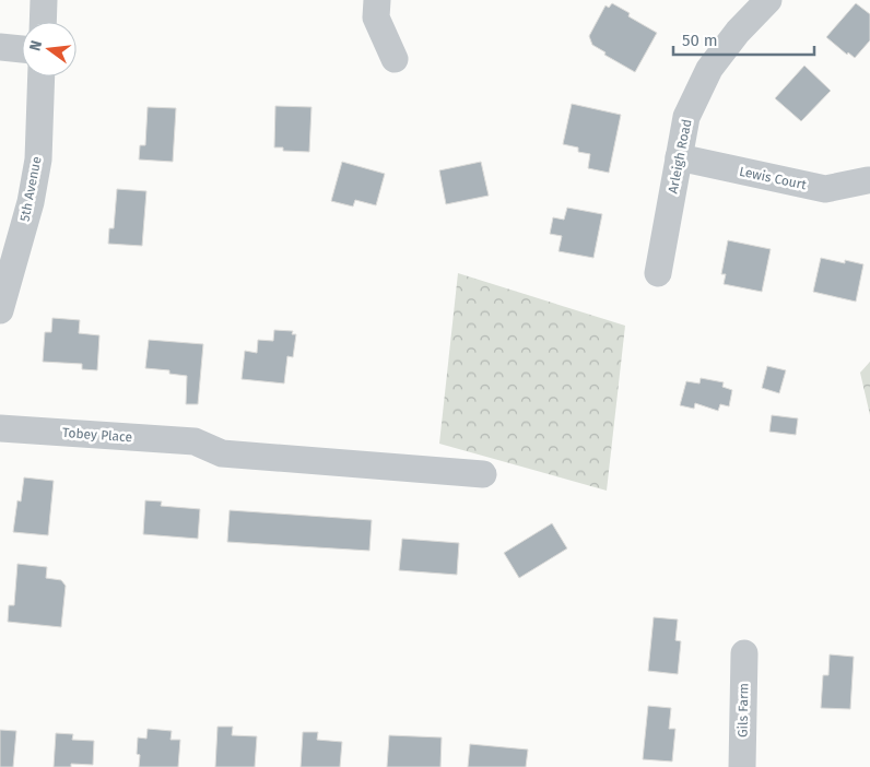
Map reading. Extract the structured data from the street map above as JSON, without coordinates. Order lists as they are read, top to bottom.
{
  "streets": {
    "street": [
      "Arleigh Road",
      "Lewis Court",
      "5th Avenue",
      "Tobey Place",
      "Gils Farm"
    ]
  },
  "crossings": [
    ["Arleigh Road", "Lewis Court"]
  ],
  "scale_bar": "50 m",
  "north": "left"
}
